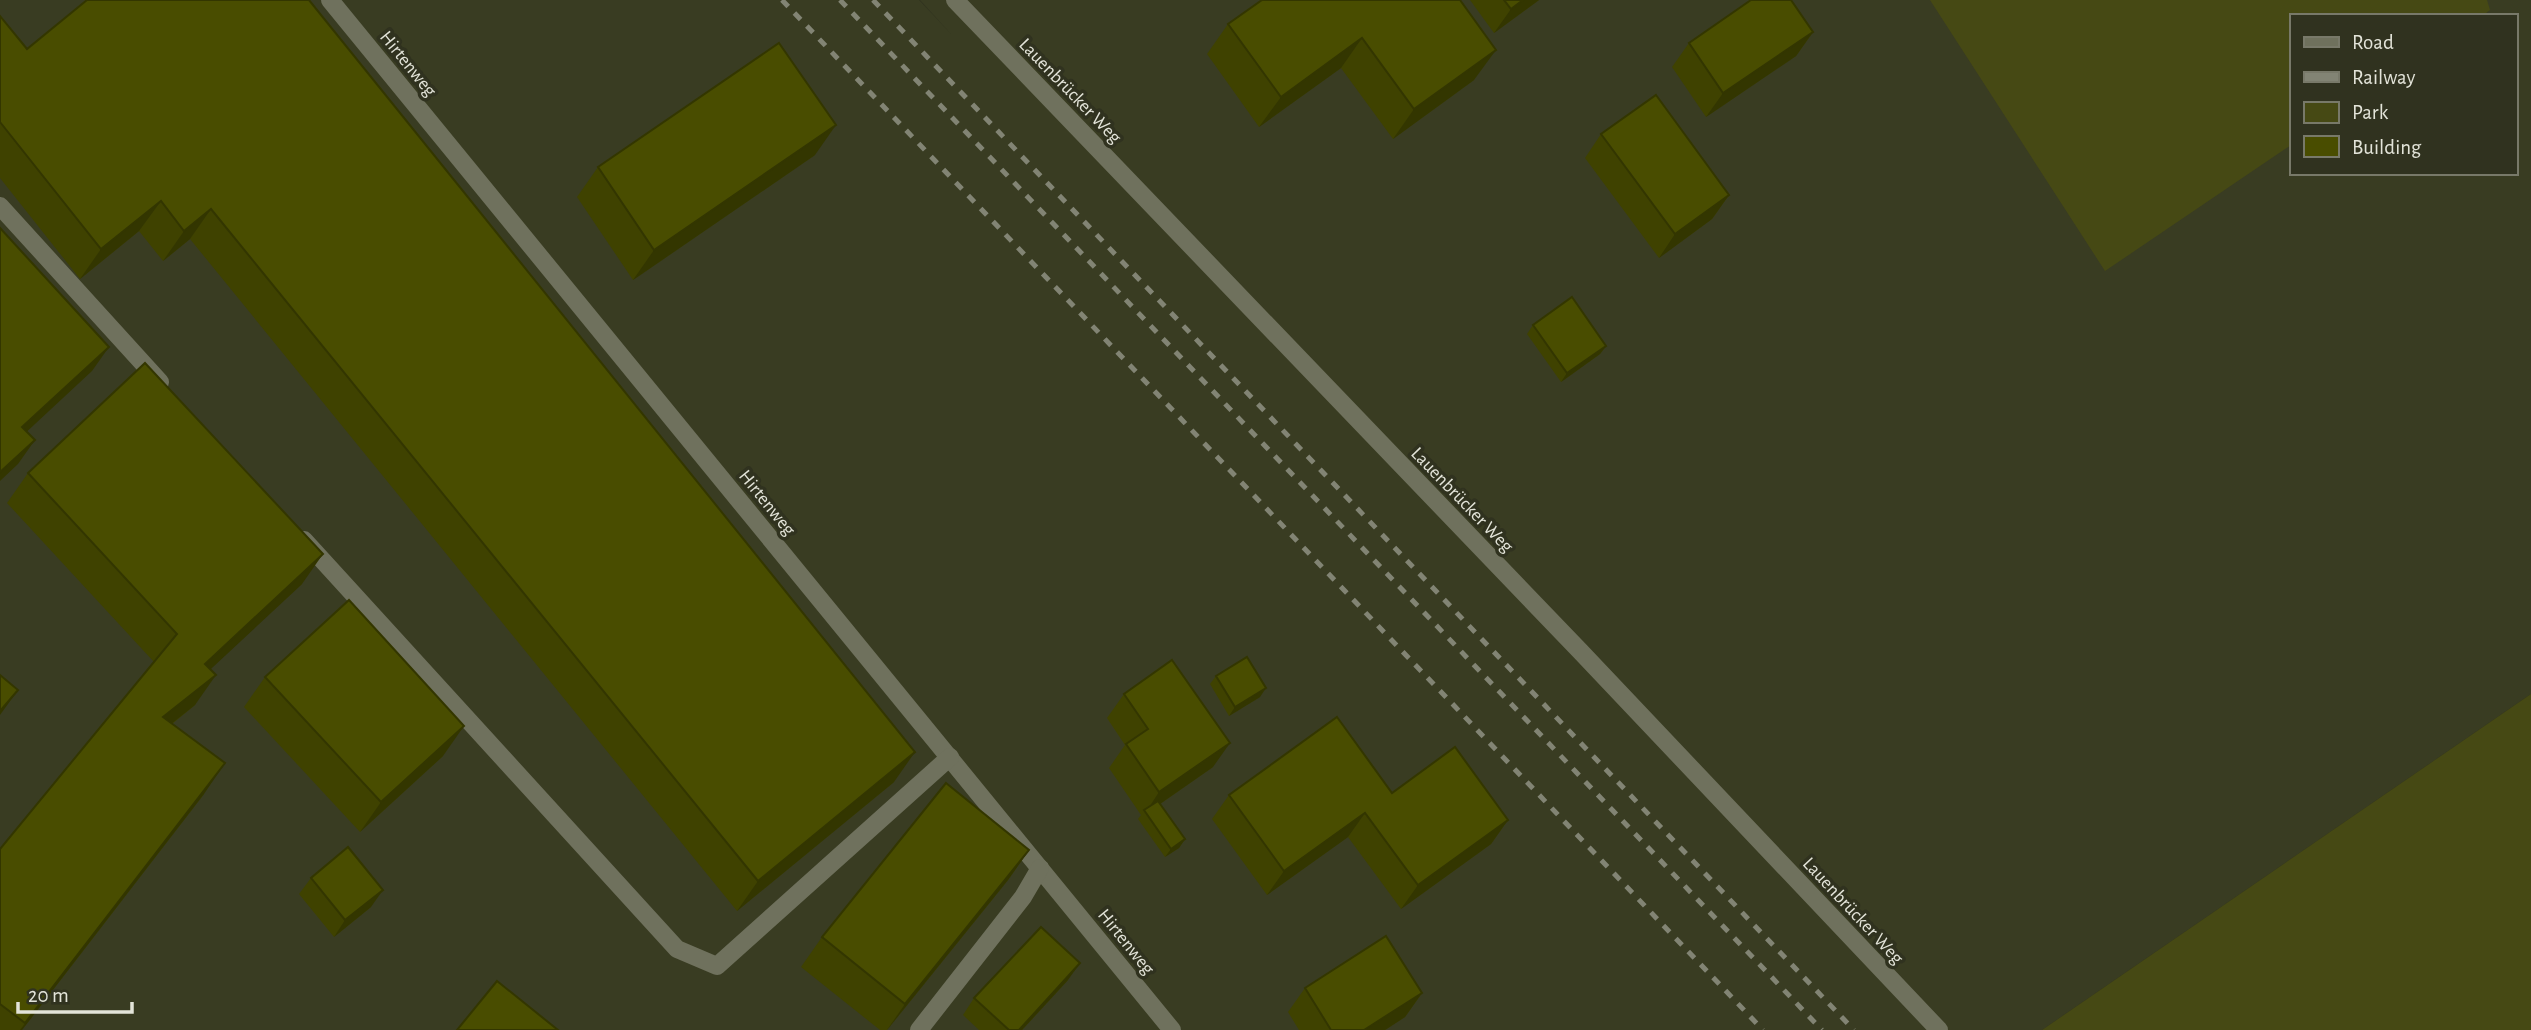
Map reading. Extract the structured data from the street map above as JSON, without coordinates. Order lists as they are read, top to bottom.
{
  "streets": {
    "street": ["Hirtenweg", "Lauenbrücker Weg"]
  },
  "legend": [
    "Road",
    "Railway",
    "Park",
    "Building"
  ],
  "scale_bar": "20 m"
}
